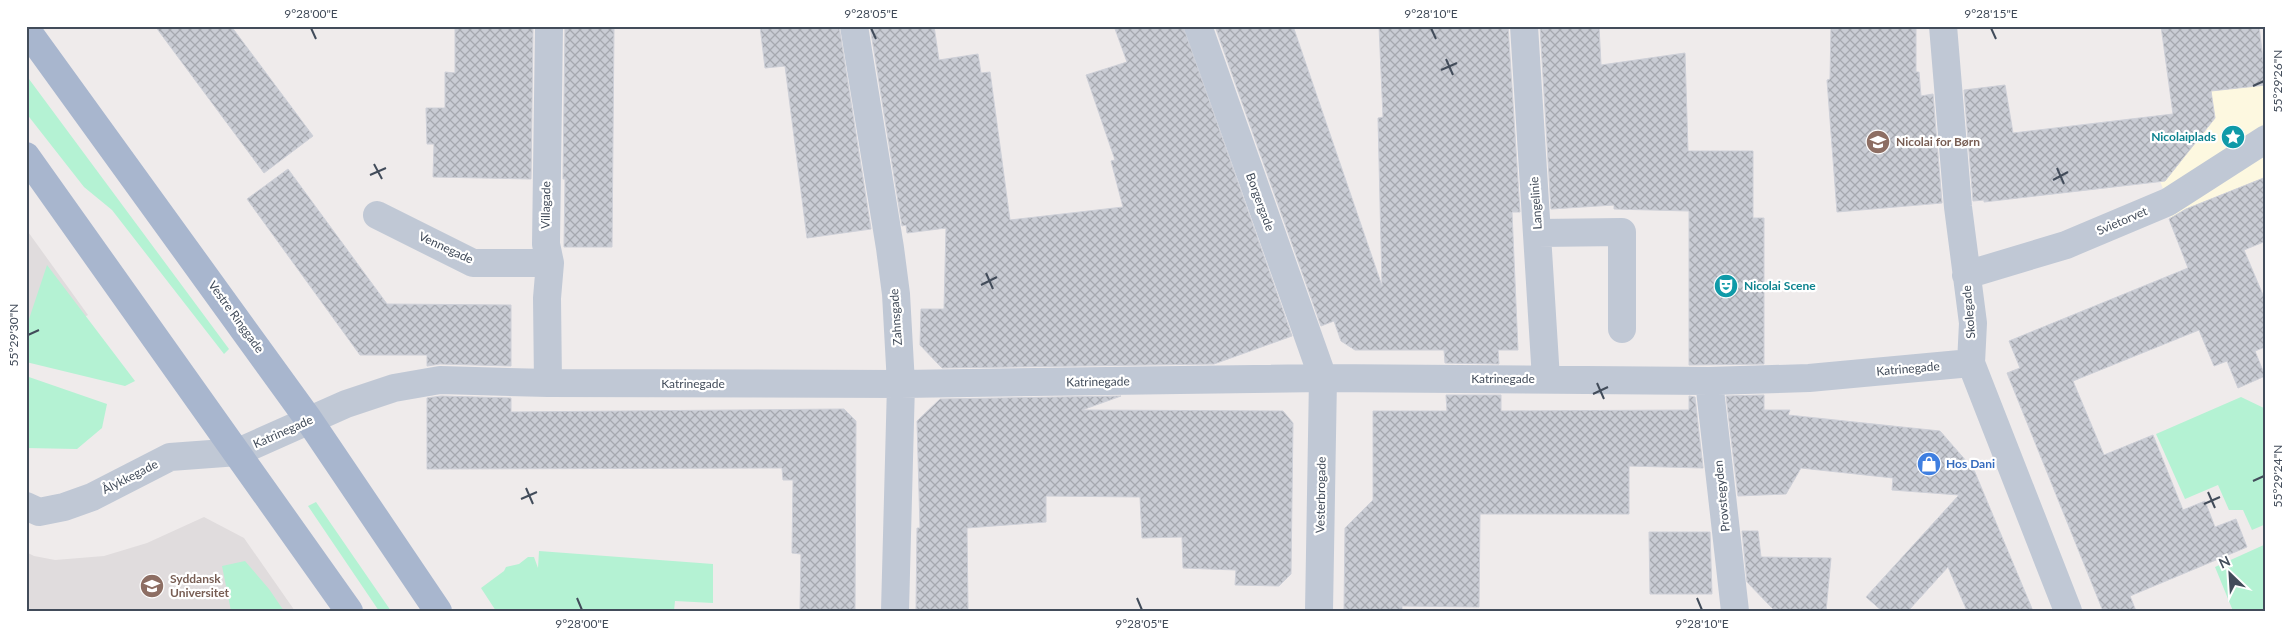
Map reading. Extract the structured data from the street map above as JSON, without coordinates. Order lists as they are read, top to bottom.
{
  "streets": {
    "main road": ["Vestre Ringgade"],
    "street": [
      "Borgergade",
      "Langelinie",
      "Villagade",
      "Svietorvet",
      "Vennegade",
      "Skolegade",
      "Zahnsgade",
      "Katrinegade",
      "Ålykkegade",
      "Vesterbrogade",
      "Provstegyden"
    ]
  },
  "crossings": [
    ["Borgergade", "Katrinegade"],
    ["Borgergade", "Vesterbrogade"],
    ["Langelinie", "Katrinegade"],
    ["Villagade", "Vennegade"],
    ["Villagade", "Katrinegade"],
    ["Svietorvet", "Skolegade"],
    ["Skolegade", "Katrinegade"],
    ["Vestre Ringgade", "Katrinegade"],
    ["Zahnsgade", "Katrinegade"],
    ["Katrinegade", "Ålykkegade"],
    ["Katrinegade", "Vesterbrogade"],
    ["Katrinegade", "Provstegyden"]
  ],
  "places": {
    "place": ["Nicolaiplads"],
    "school or university": ["Nicolai for Børn", "Syddansk Universitet"],
    "theatre": ["Nicolai Scene"],
    "shop": ["Hos Dani"]
  },
  "north": "top left",
  "coordinates": [
    "9°28'00\"E",
    "9°28'05\"E",
    "9°28'10\"E",
    "9°28'15\"E",
    "55°29'26\"N",
    "55°29'30\"N",
    "55°29'24\"N"
  ]
}
